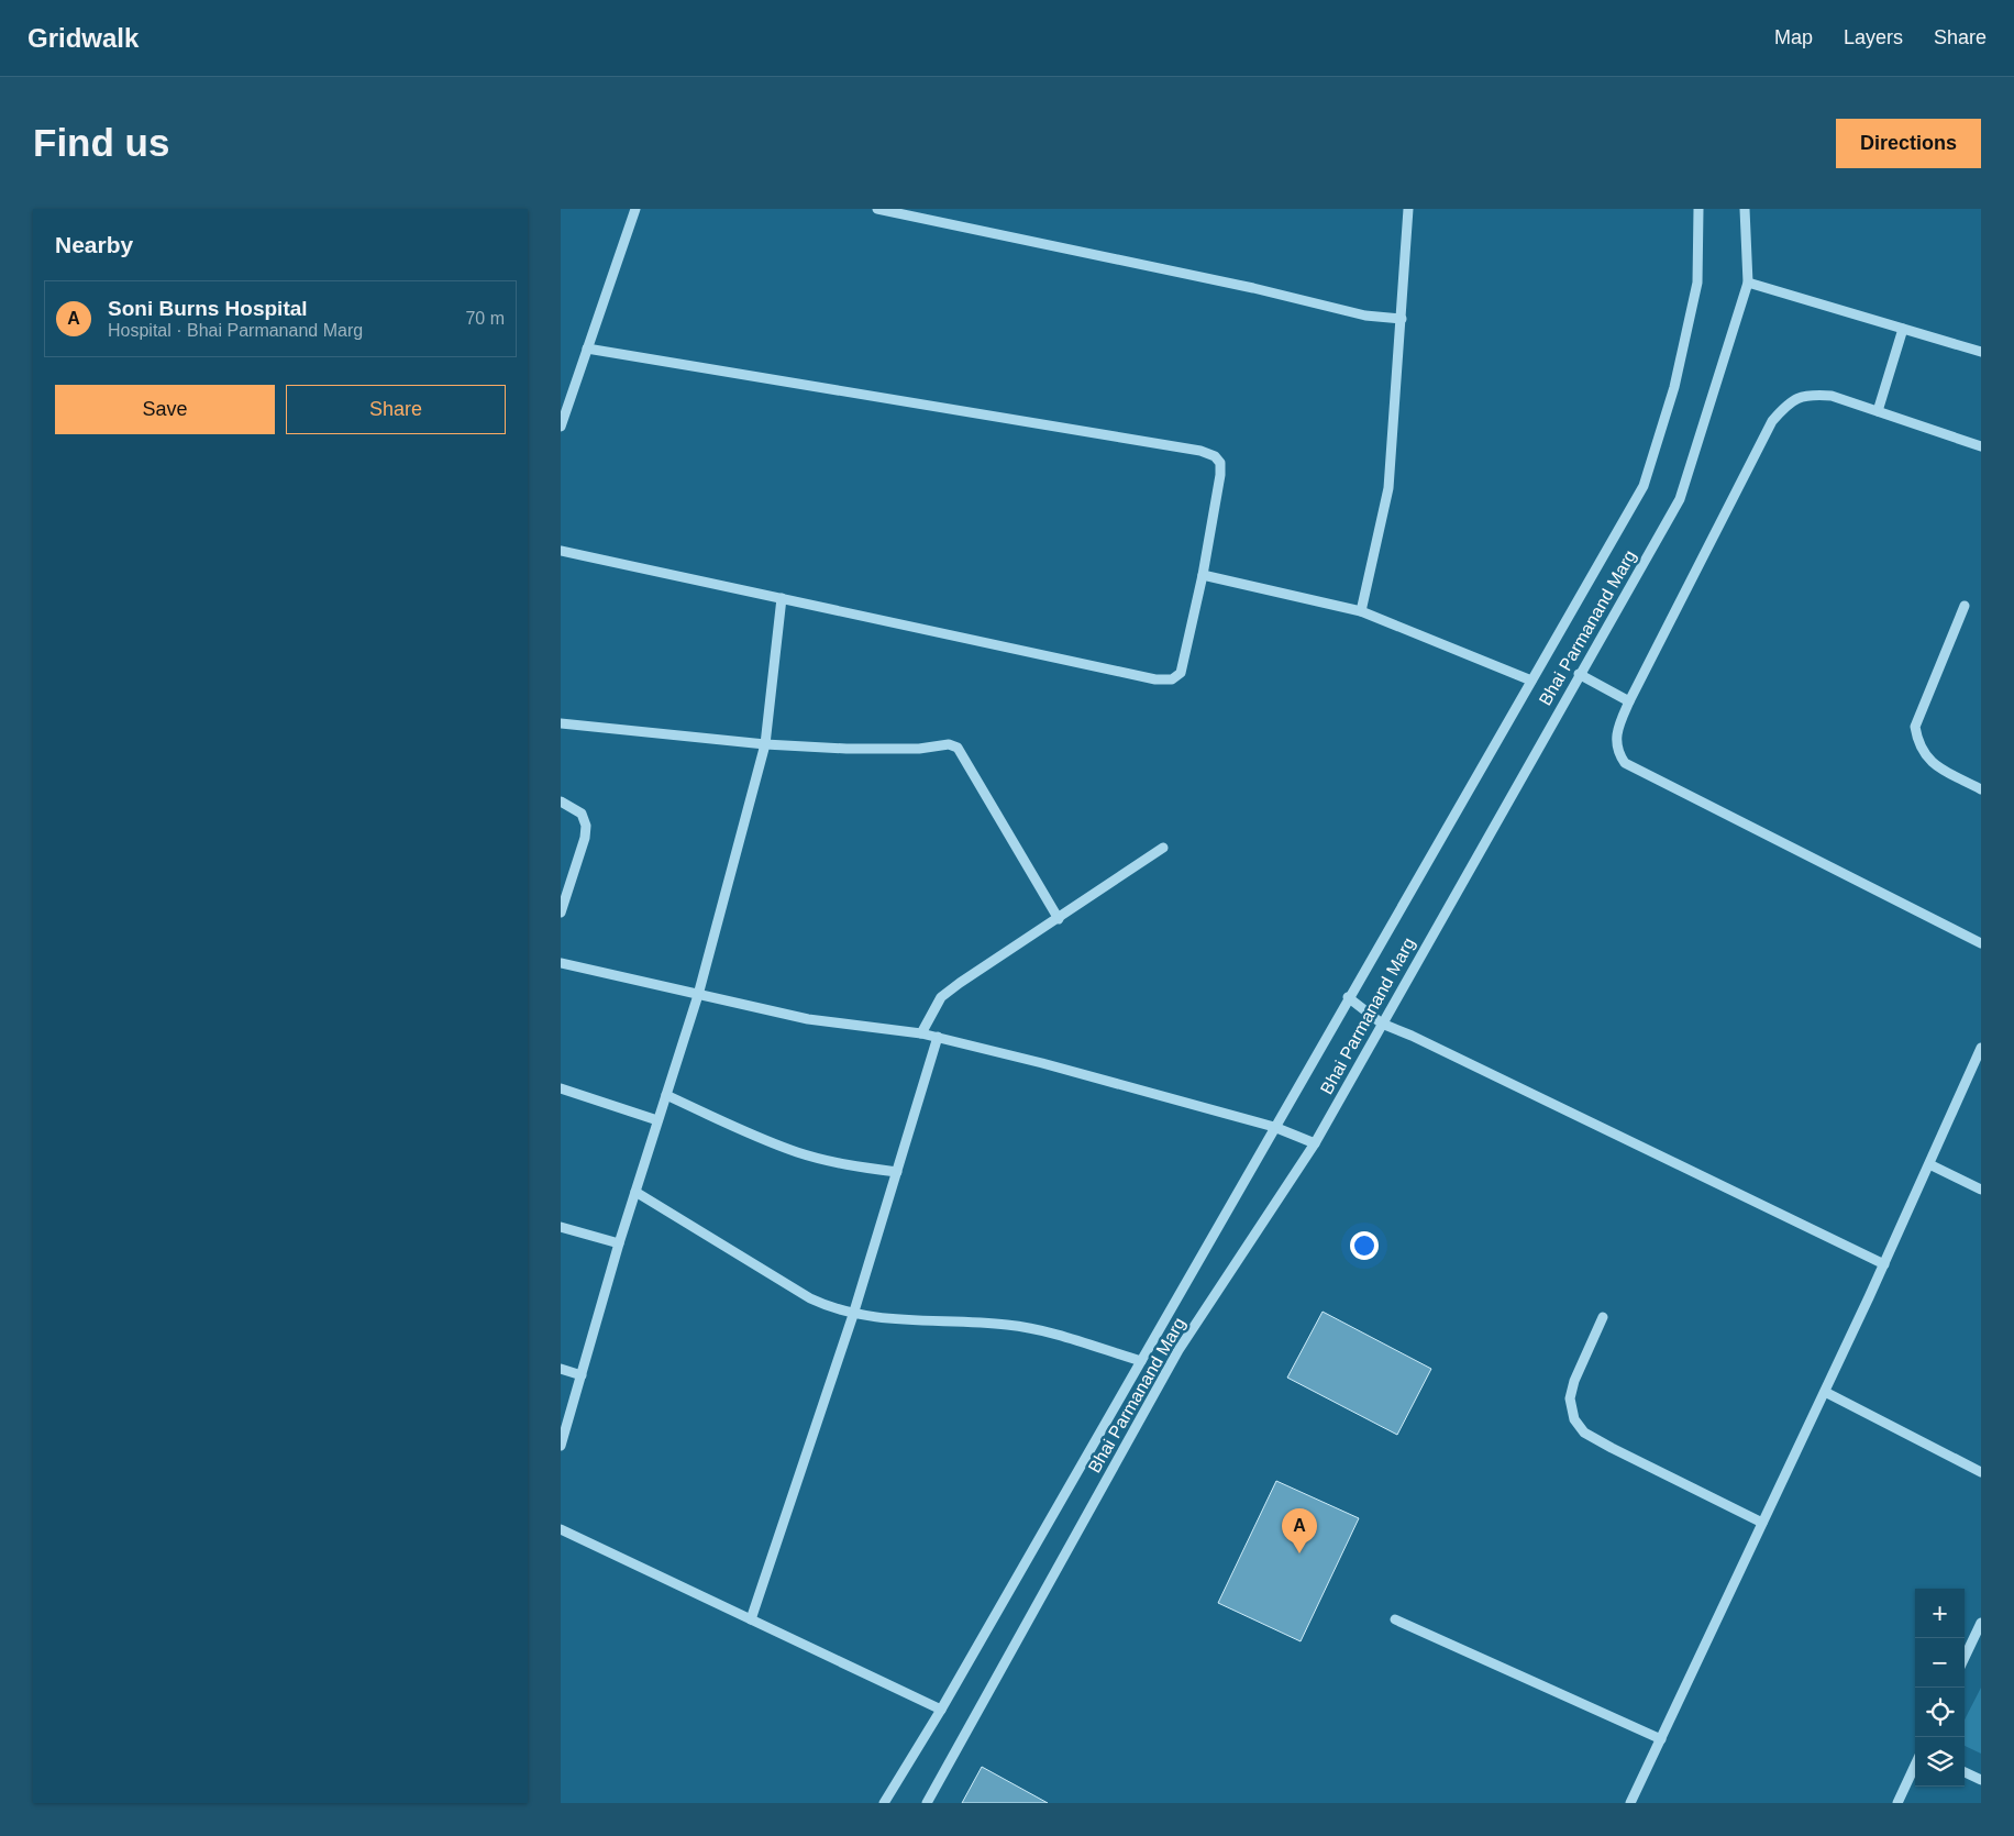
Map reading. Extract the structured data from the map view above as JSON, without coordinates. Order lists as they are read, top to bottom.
{
  "streets": {
    "street": ["Bhai Parmanand Marg"]
  },
  "page": {
    "header": "Gridwalk",
    "nav": ["Map", "Layers", "Share"],
    "buttons": [
      "Directions",
      ["Save", "Share"]
    ],
    "title": "Find us",
    "heading": "Nearby",
    "list": [
      {
        "mark": "A",
        "name": "Soni Burns Hospital",
        "note": "Hospital · Bhai Parmanand Marg",
        "value": "70 m"
      }
    ],
    "pins": "A",
    "map_buttons": ["+", "−"]
  }
}
